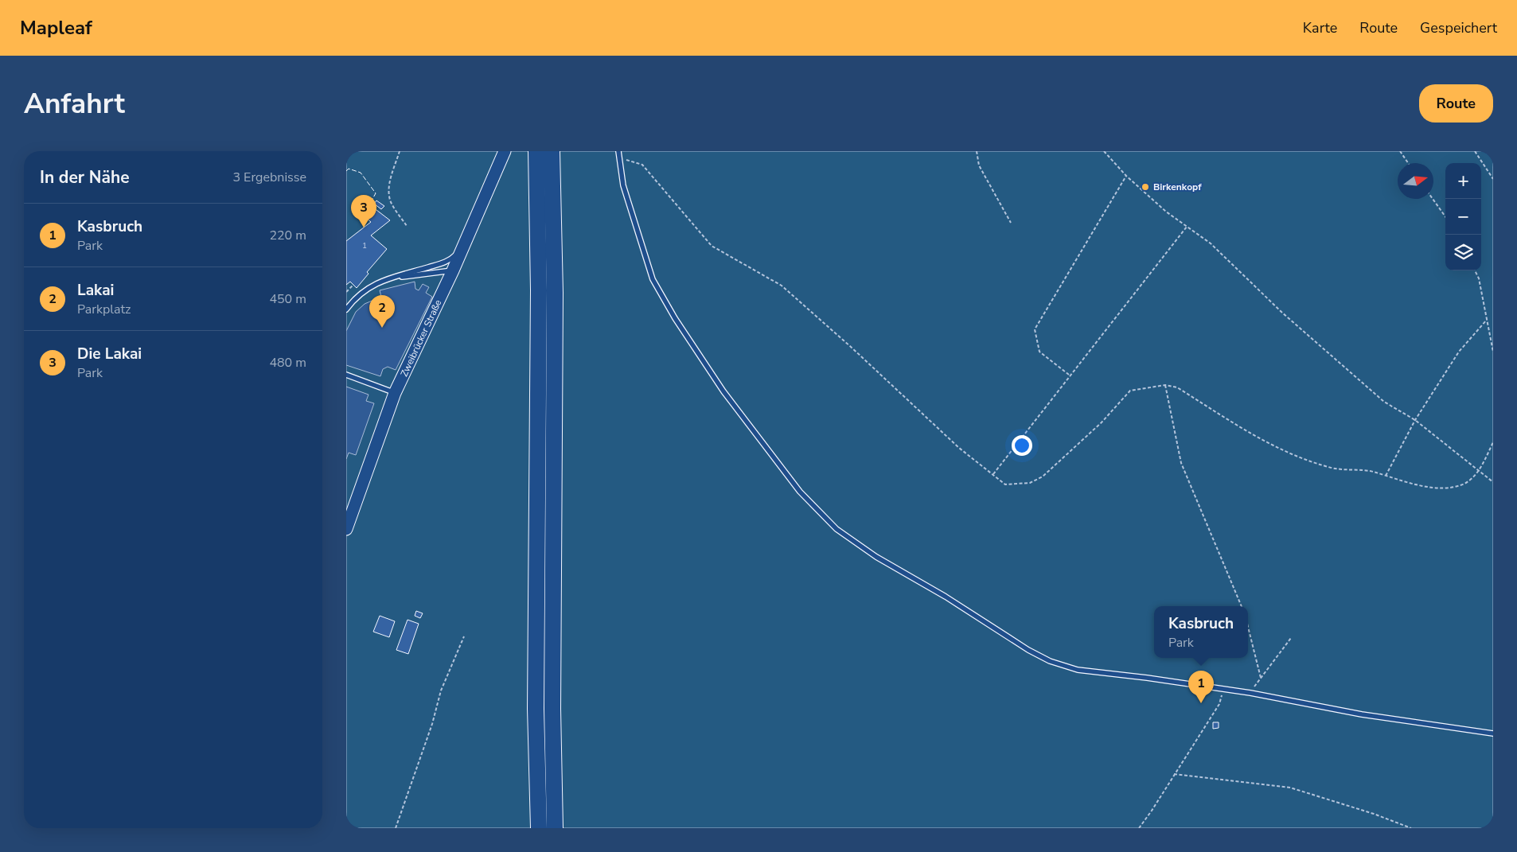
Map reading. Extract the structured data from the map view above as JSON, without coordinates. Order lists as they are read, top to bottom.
{
  "streets": {
    "main road": ["Zweibrücker Straße"]
  },
  "places": ["Birkenkopf"],
  "house_numbers": ["1"],
  "north": "right",
  "page": {
    "header": "Mapleaf",
    "nav": ["Karte", "Route", "Gespeichert"],
    "buttons": "Route",
    "title": "Anfahrt",
    "heading": ["In der Nähe", "3 Ergebnisse"],
    "map_buttons": ["+", "−"],
    "pins": ["3", "2", "1"],
    "list": [
      {
        "mark": "1",
        "name": "Kasbruch",
        "note": "Park",
        "value": "220 m"
      },
      {
        "mark": "2",
        "name": "Lakai",
        "note": "Parkplatz",
        "value": "450 m"
      },
      {
        "mark": "3",
        "name": "Die Lakai",
        "note": "Park",
        "value": "480 m"
      }
    ],
    "popup": ["Kasbruch", "Park"]
  }
}
